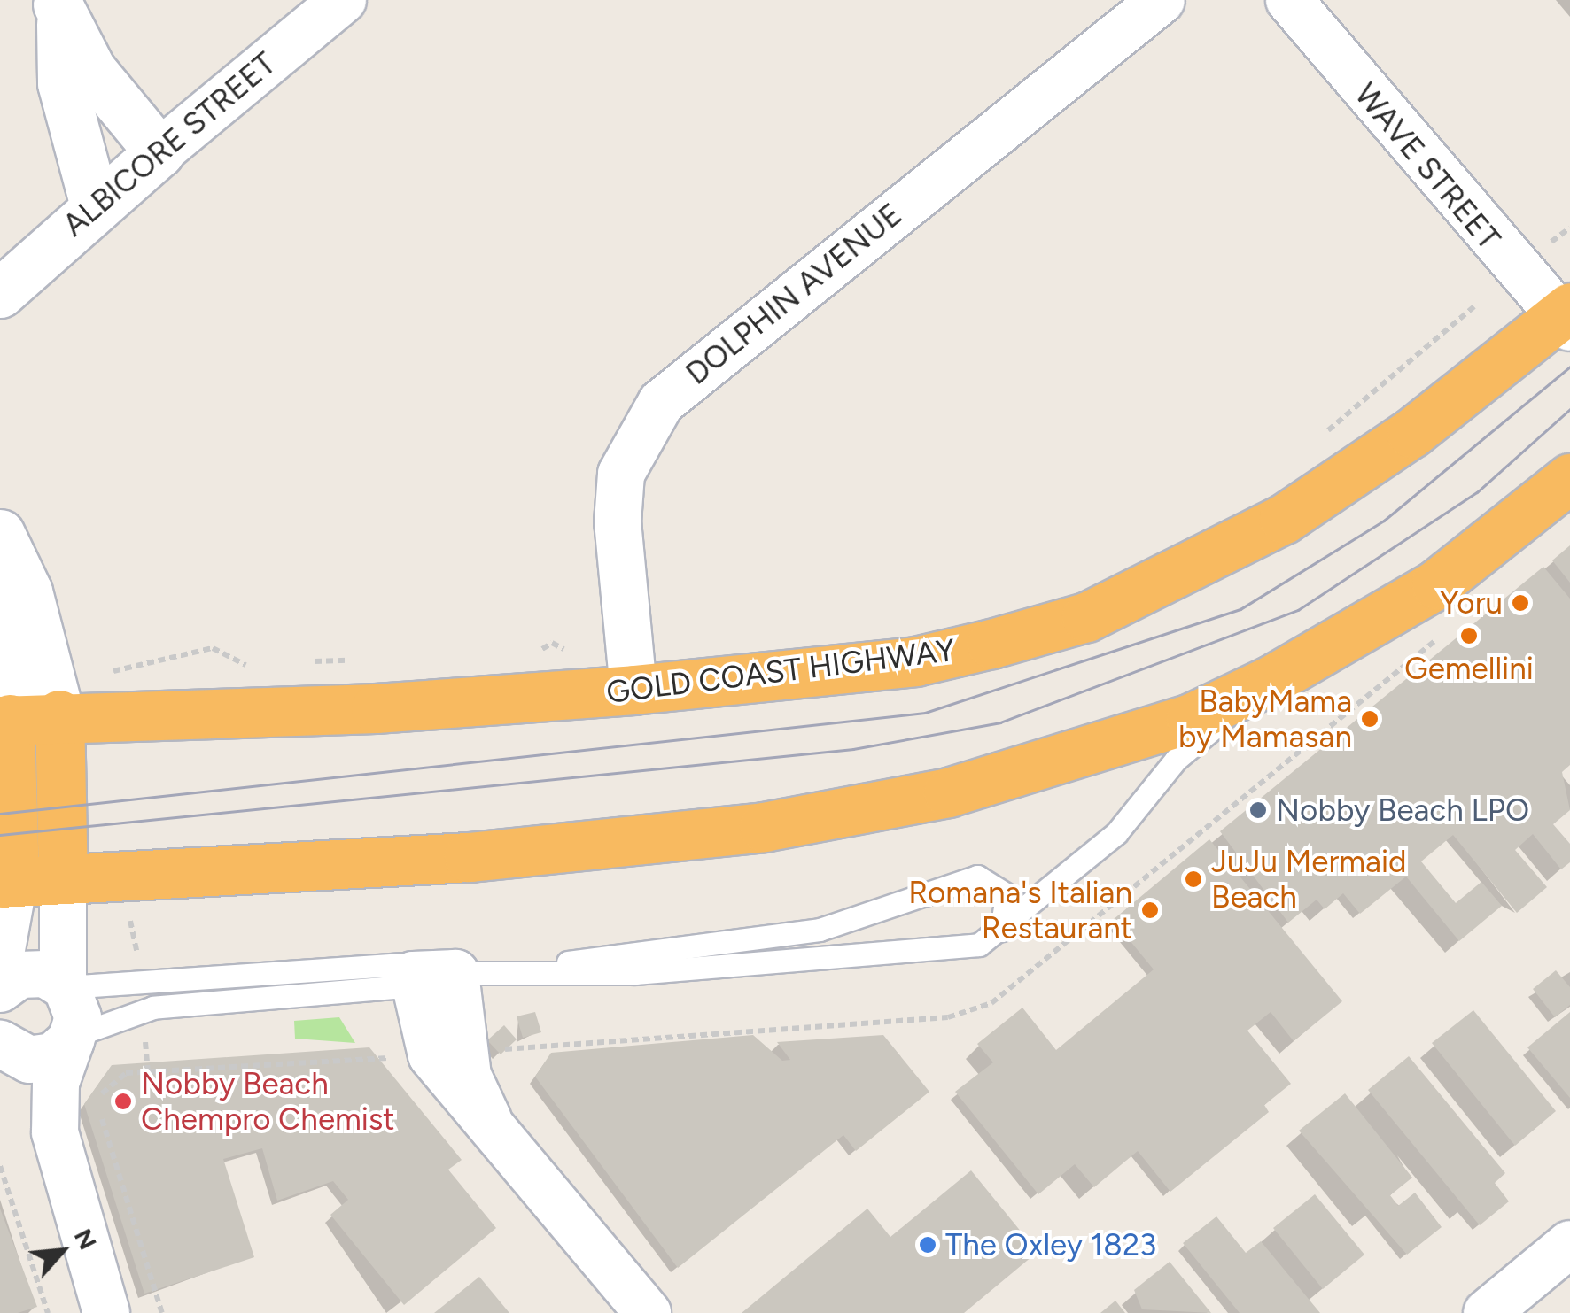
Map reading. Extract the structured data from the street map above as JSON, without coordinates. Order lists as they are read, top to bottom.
{
  "streets": {
    "highway": ["GOLD COAST HIGHWAY"],
    "street": ["ALBICORE STREET", "WAVE STREET", "DOLPHIN AVENUE"]
  },
  "crossings": [
    ["WAVE STREET", "GOLD COAST HIGHWAY"],
    ["DOLPHIN AVENUE", "GOLD COAST HIGHWAY"]
  ],
  "places": [
    "Yoru",
    "Gemellini",
    "BabyMama by Mamasan",
    "Nobby Beach LPO",
    "JuJu Mermaid Beach",
    "Romana's Italian Restaurant",
    "Nobby Beach Chempro Chemist",
    "The Oxley 1823"
  ],
  "north": "top right"
}
